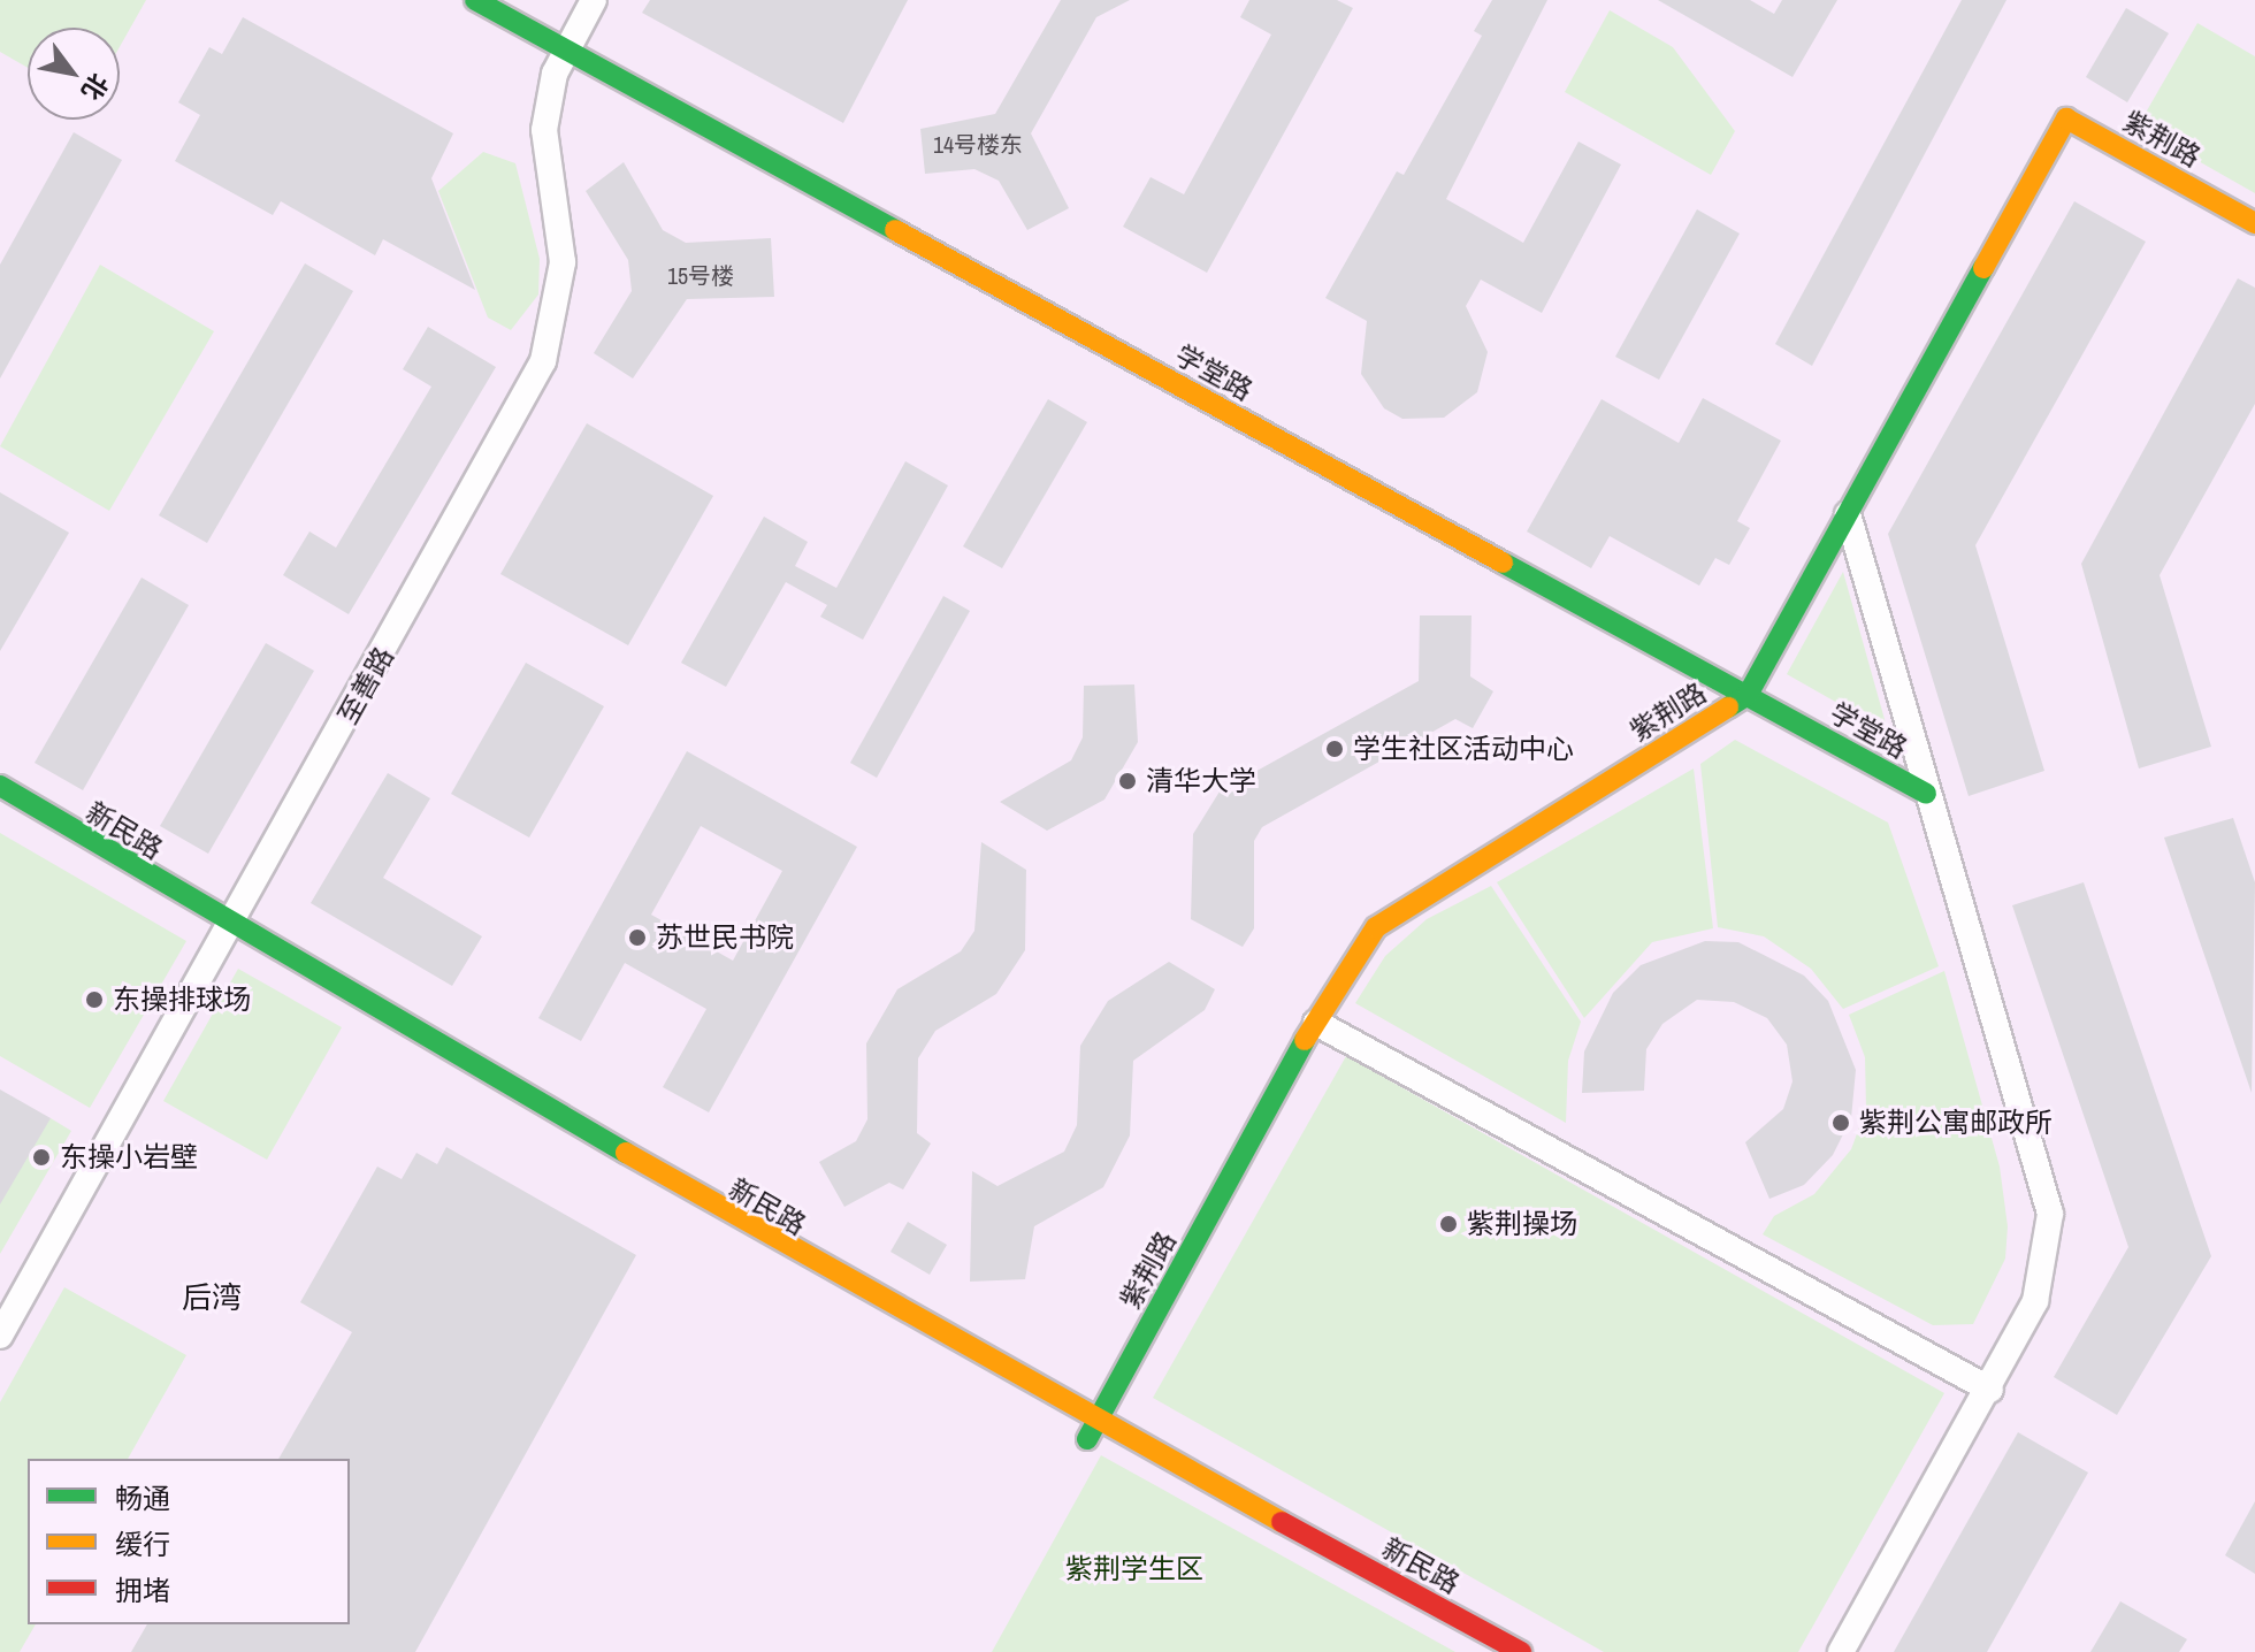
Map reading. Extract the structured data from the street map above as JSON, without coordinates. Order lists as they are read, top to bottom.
{
  "streets": {
    "street": [
      "紫荆路",
      "学堂路",
      "至善路",
      "新民路"
    ]
  },
  "crossings": [
    ["紫荆路", "学堂路"],
    ["紫荆路", "新民路"],
    ["学堂路", "至善路"],
    ["至善路", "新民路"]
  ],
  "districts": ["后湾"],
  "parks": ["紫荆学生区"],
  "places": [
    "学生社区活动中心",
    "清华大学",
    "苏世民书院",
    "东操排球场",
    "紫荆公寓邮政所",
    "东操小岩壁",
    "紫荆操场"
  ],
  "house_numbers": ["14号楼东", "15号楼"],
  "legend": ["畅通", "缓行", "拥堵"],
  "north": "bottom right"
}
